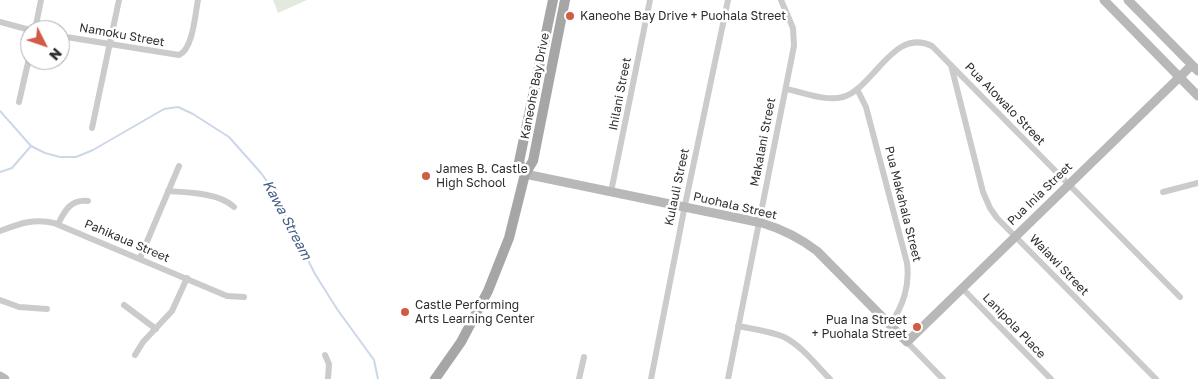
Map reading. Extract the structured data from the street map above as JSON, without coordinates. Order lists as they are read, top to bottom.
{
  "streets": {
    "main road": ["Kaneohe Bay Drive"],
    "street": [
      "Namoku Street",
      "Ihilani Street",
      "Pua Alowalo Street",
      "Makalani Street",
      "Kulauli Street",
      "Pua Inia Street",
      "Pua Makahala Street",
      "Puohala Street",
      "Pahikaua Street",
      "Waiawi Street",
      "Lanipola Place"
    ]
  },
  "crossings": [
    ["Kaneohe Bay Drive", "Puohala Street"],
    ["Ihilani Street", "Puohala Street"],
    ["Pua Alowalo Street", "Makalani Street"],
    ["Pua Alowalo Street", "Pua Inia Street"],
    ["Pua Alowalo Street", "Pua Makahala Street"],
    ["Pua Alowalo Street", "Waiawi Street"],
    ["Makalani Street", "Puohala Street"],
    ["Kulauli Street", "Puohala Street"],
    ["Pua Inia Street", "Puohala Street"],
    ["Pua Inia Street", "Waiawi Street"],
    ["Pua Inia Street", "Lanipola Place"],
    ["Pua Makahala Street", "Puohala Street"]
  ],
  "water": ["Kawa Stream"],
  "places": [
    "Kaneohe Bay Drive + Puohala Street",
    "James B. Castle High School",
    "Castle Performing Arts Learning Center",
    "Pua Ina Street + Puohala Street"
  ],
  "north": "bottom right"
}
